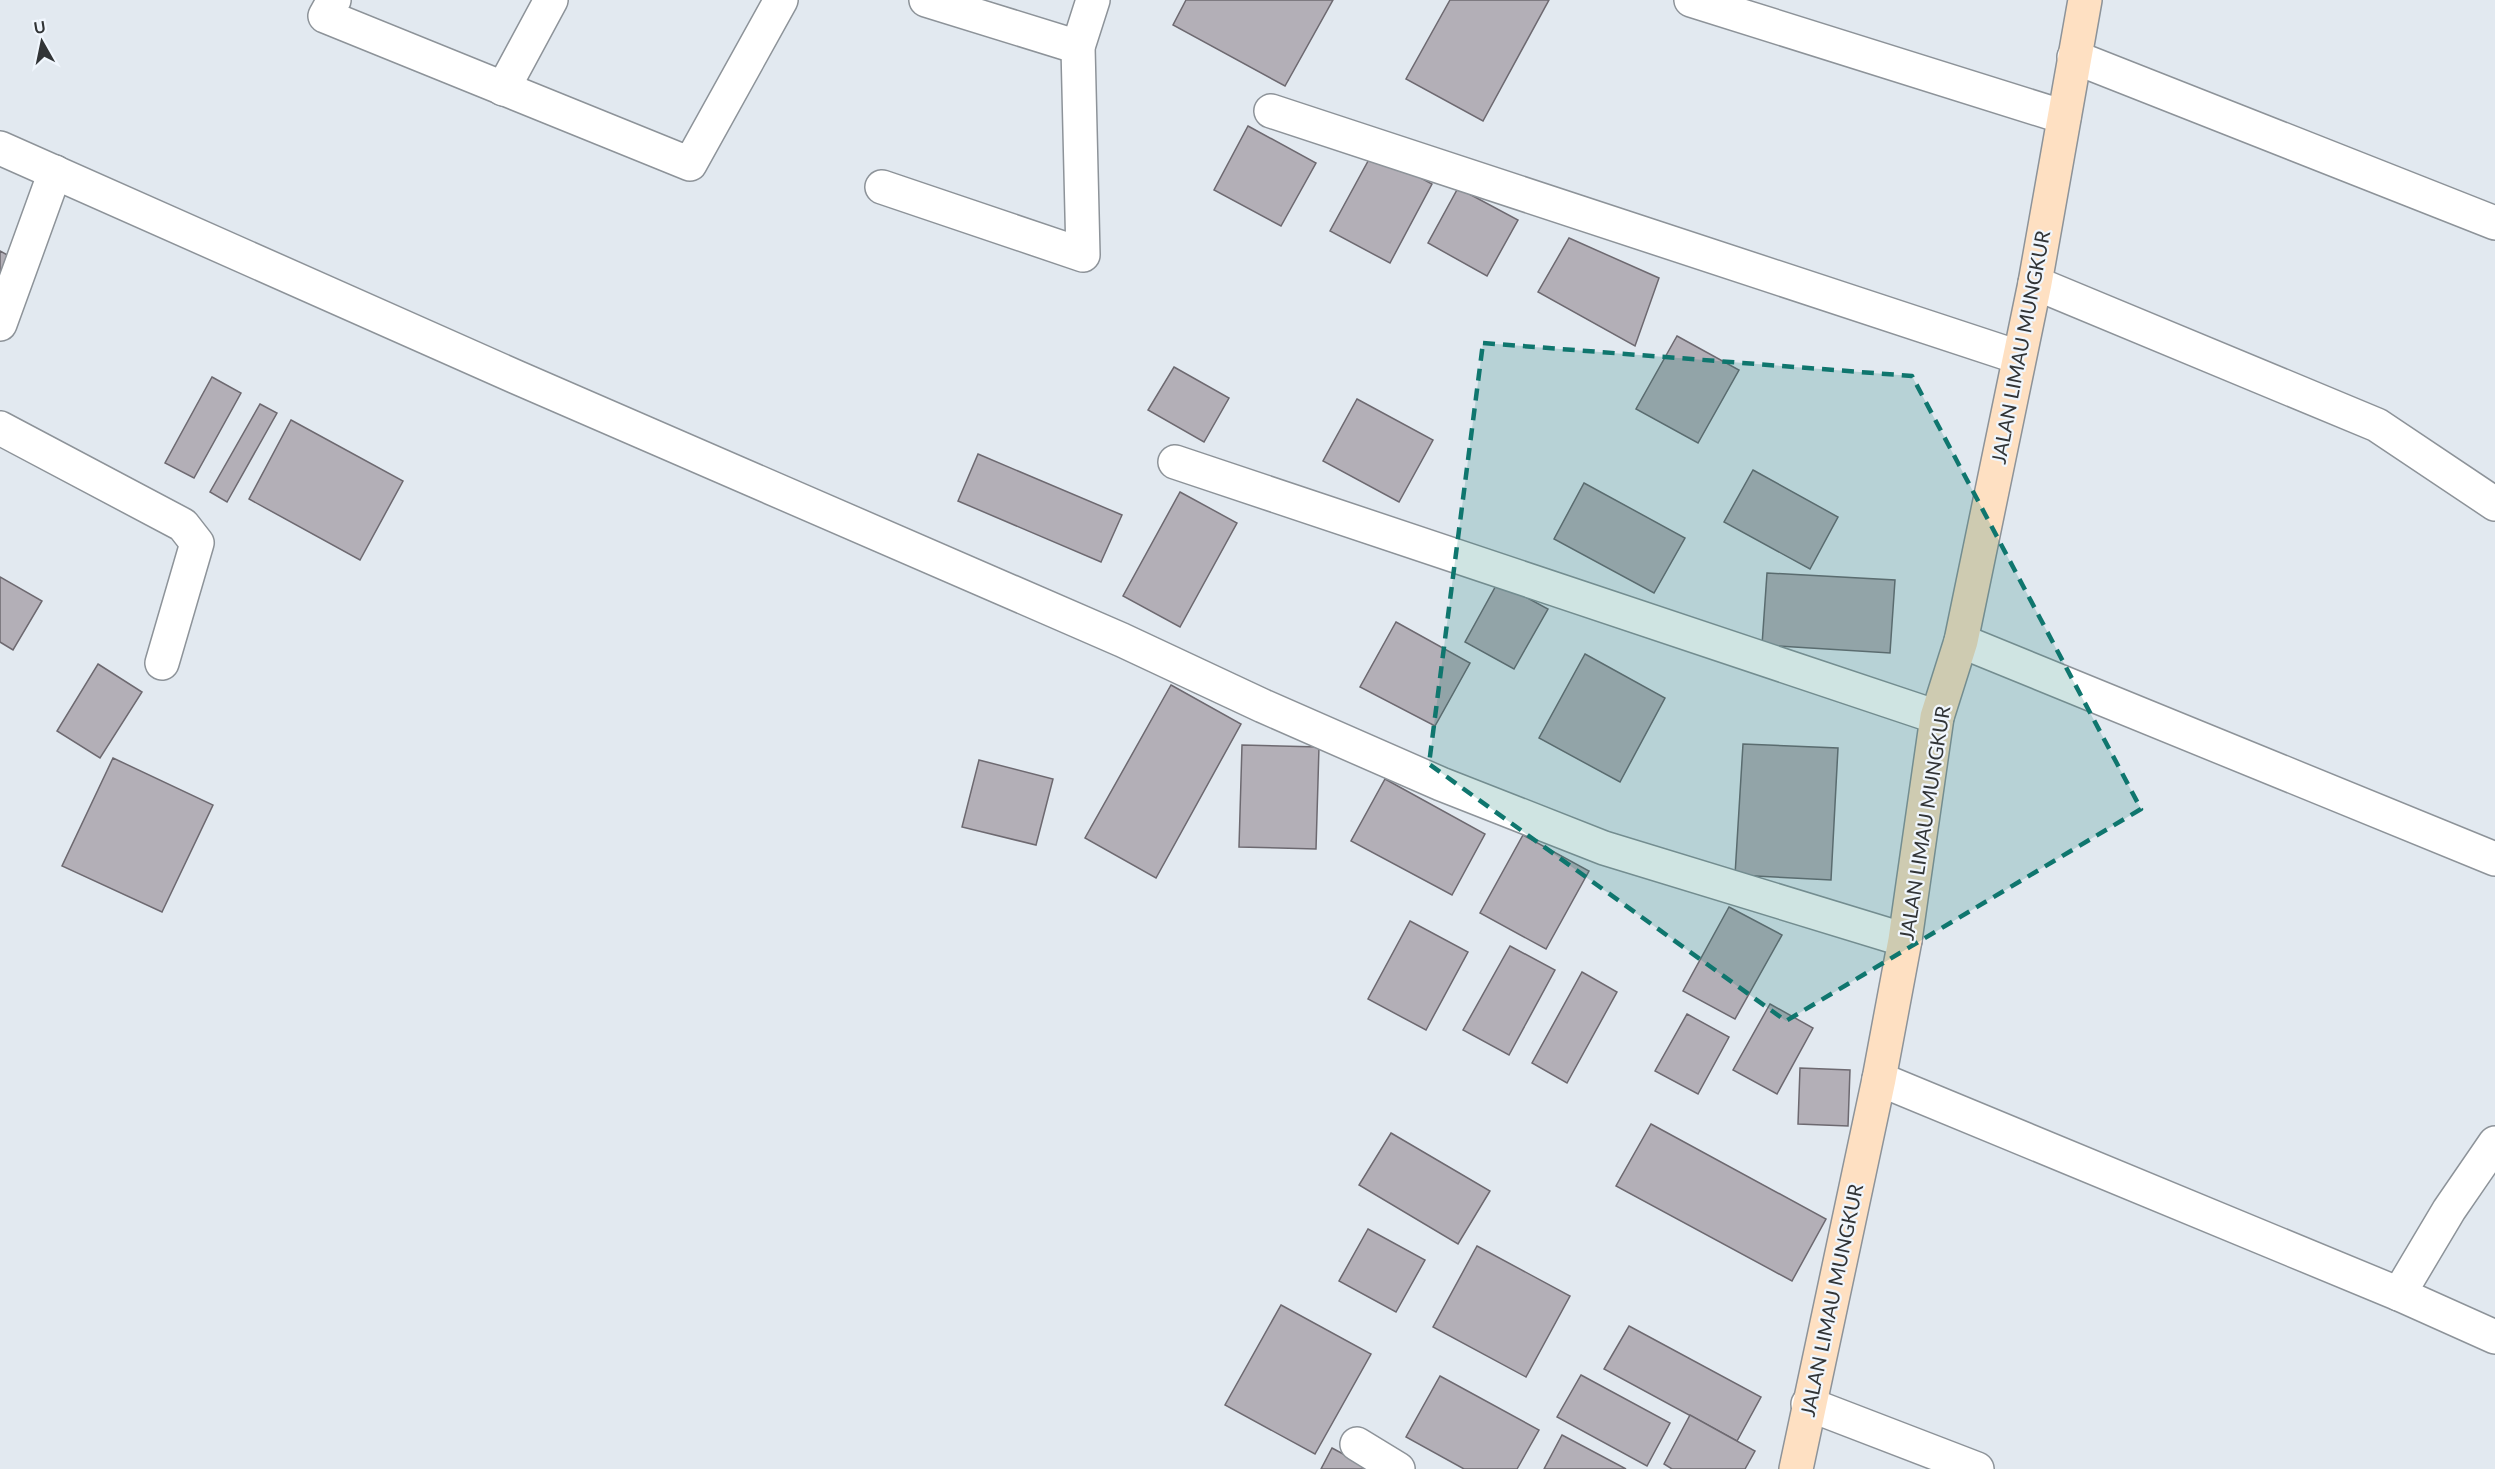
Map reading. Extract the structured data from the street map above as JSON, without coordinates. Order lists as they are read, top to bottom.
{
  "streets": {
    "street": ["JALAN LIMAU MUNGKUR"]
  },
  "north": "top"
}
